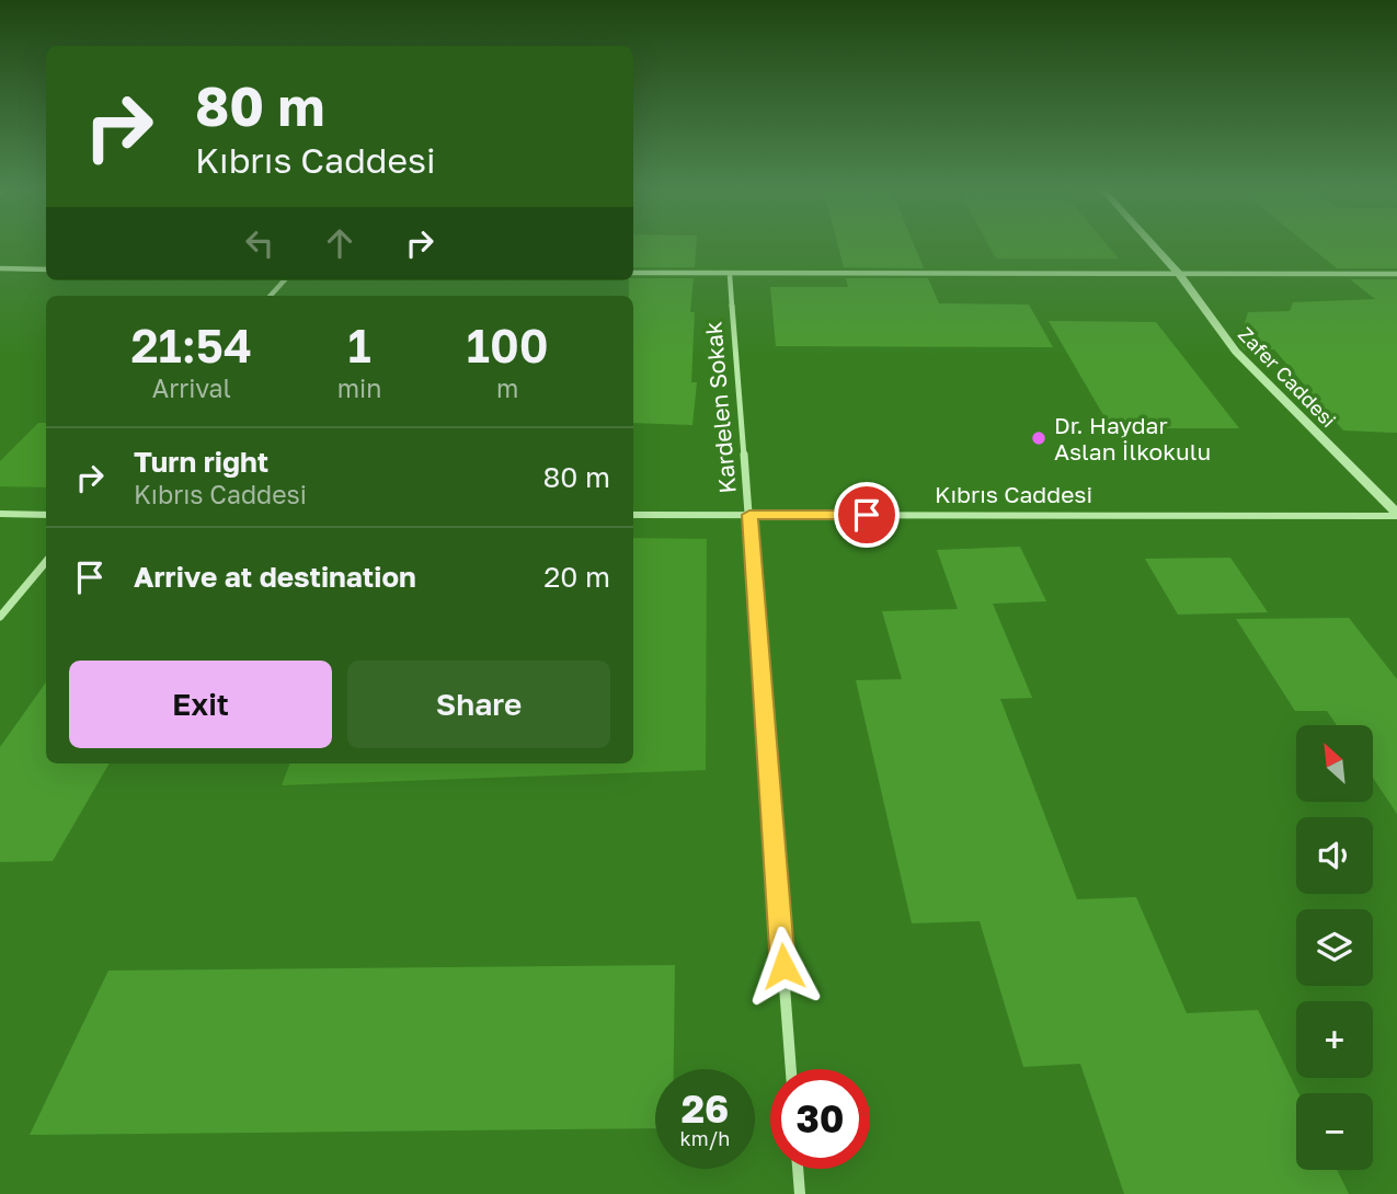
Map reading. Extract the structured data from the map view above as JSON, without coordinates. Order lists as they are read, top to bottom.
{
  "streets": {
    "street": ["Zafer Caddesi", "Kardelen Sokak", "Kıbrıs Caddesi"]
  },
  "crossings": [
    ["Zafer Caddesi", "Kıbrıs Caddesi"],
    ["Kardelen Sokak", "Kıbrıs Caddesi"]
  ],
  "places": ["Dr. Haydar Aslan İlkokulu"],
  "north": "top left",
  "page": {
    "turn": ["80 m", "Kıbrıs Caddesi"],
    "eta": [
      "21:54",
      "Arrival",
      "1",
      "min",
      "100",
      "m"
    ],
    "list": [
      {
        "name": "Turn right",
        "note": "Kıbrıs Caddesi",
        "value": "80 m"
      },
      {
        "name": "Arrive at destination",
        "value": "20 m"
      }
    ],
    "buttons": ["Exit", "Share"],
    "map_buttons": ["+", "−"],
    "speed": "26 km/h",
    "limit": "30"
  }
}
